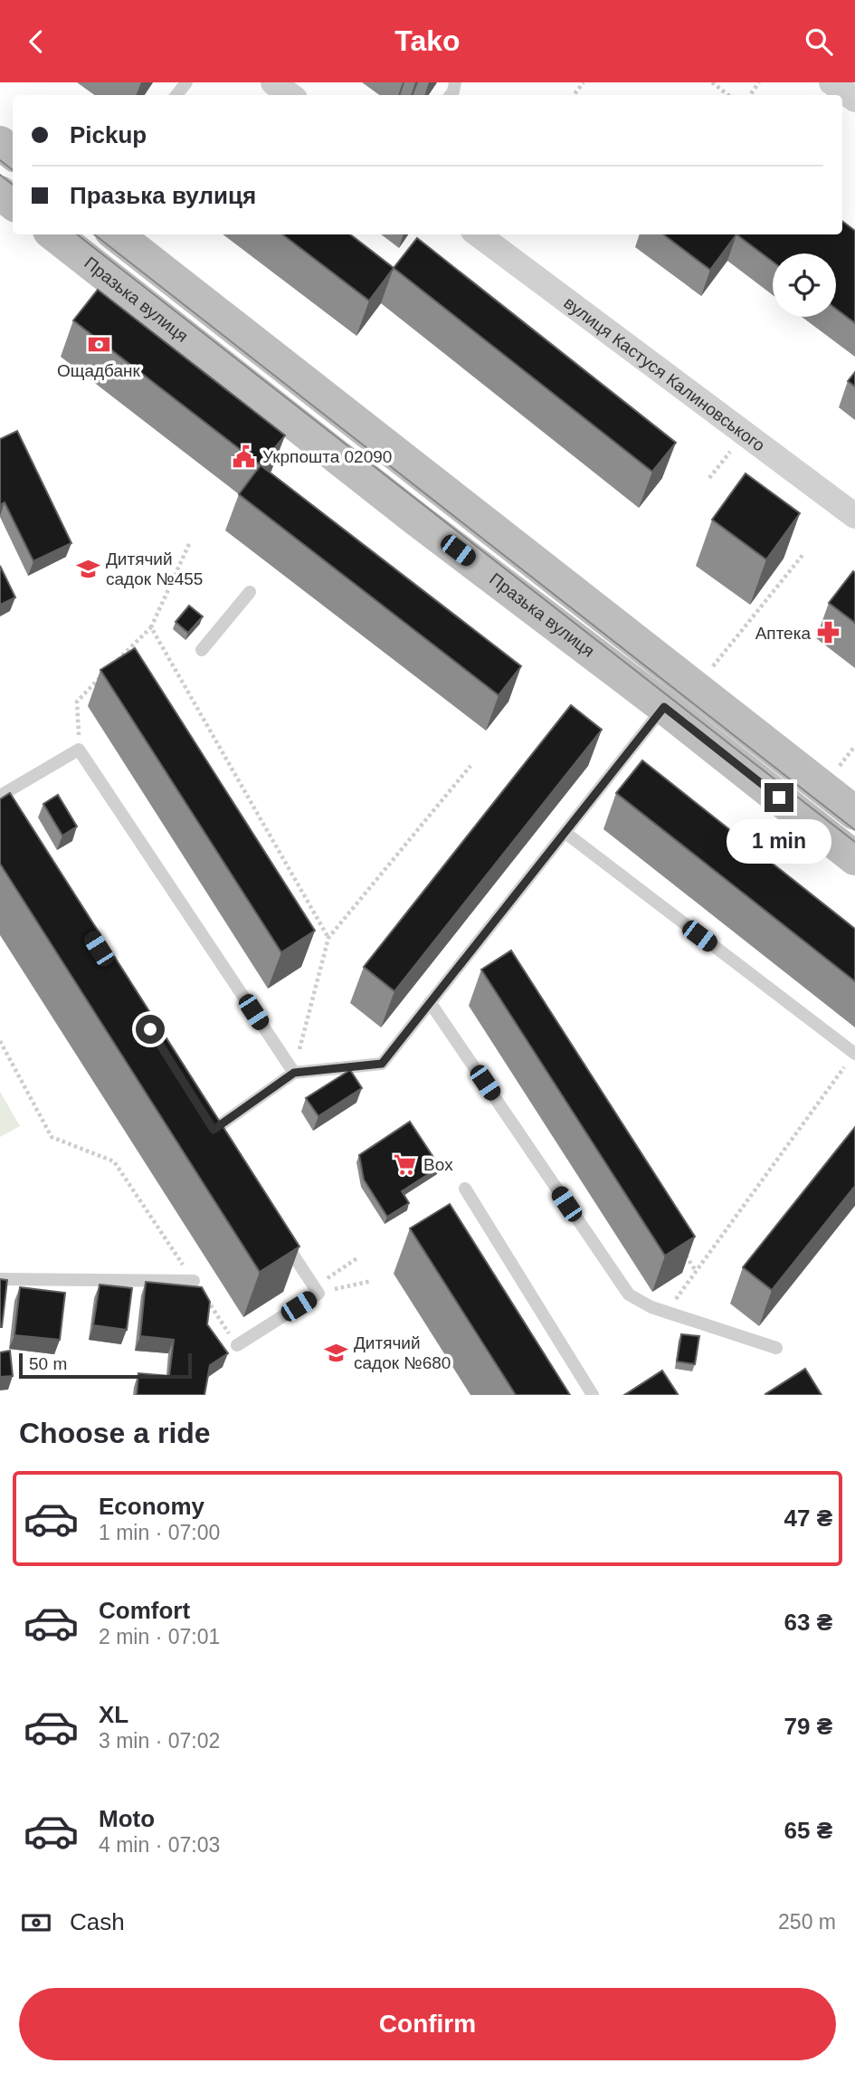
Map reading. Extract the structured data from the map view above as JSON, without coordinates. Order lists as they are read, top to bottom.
{
  "streets": {
    "street": ["Празька вулиця", "вулиця Кастуся Калиновського"]
  },
  "places": {
    "bank": ["Ощадбанк"],
    "public building": ["Укрпошта 02090"],
    "school or university": ["Дитячий садок №455", "Дитячий садок №680"],
    "pharmacy": ["Аптека"],
    "supermarket": ["Box"]
  },
  "scale_bar": "50 m",
  "page": {
    "header": "Tako",
    "banner": ["Pickup", "Празька вулиця"],
    "bubble": "1 min",
    "scale": "50 m",
    "heading": "Choose a ride",
    "list": [
      {
        "name": "Economy",
        "note": "1 min · 07:00",
        "value": "47 ₴"
      },
      {
        "name": "Comfort",
        "note": "2 min · 07:01",
        "value": "63 ₴"
      },
      {
        "name": "XL",
        "note": "3 min · 07:02",
        "value": "79 ₴"
      },
      {
        "name": "Moto",
        "note": "4 min · 07:03",
        "value": "65 ₴"
      }
    ],
    "pay": ["Cash", "250 m"],
    "buttons": "Confirm"
  }
}
